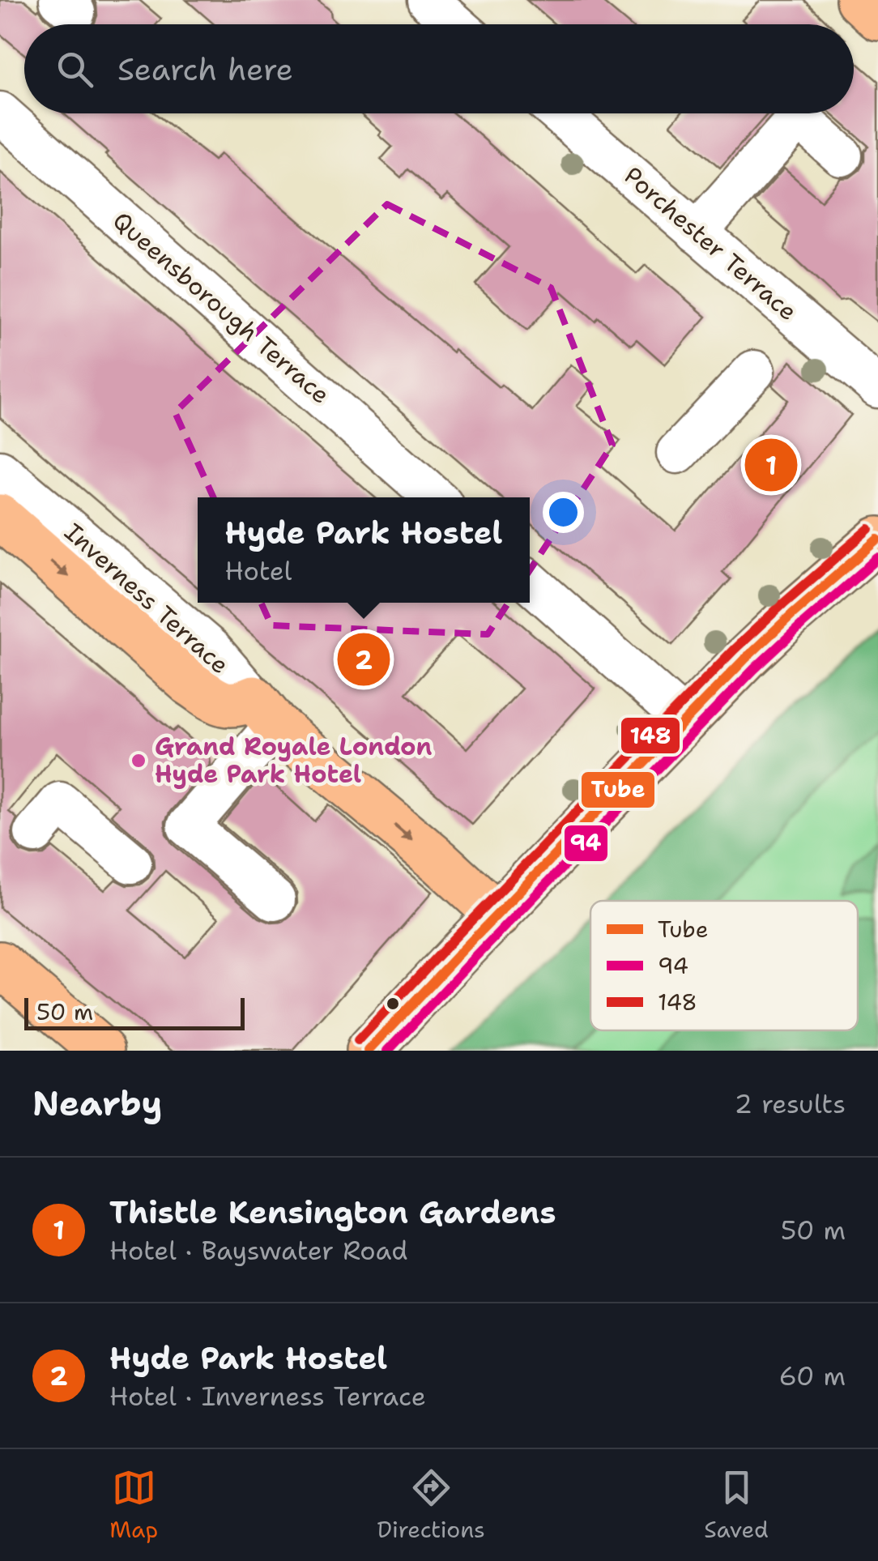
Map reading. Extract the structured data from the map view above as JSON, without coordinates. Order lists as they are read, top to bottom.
{
  "streets": {
    "main road": ["Inverness Terrace"],
    "street": ["Porchester Terrace", "Queensborough Terrace"]
  },
  "places": ["Grand Royale London Hyde Park Hotel"],
  "lines": ["transit line 148", "transit line Tube", "transit line 94"],
  "legend": ["Tube", "94", "148"],
  "scale_bar": "50 m",
  "page": {
    "search": "Search here",
    "pins": ["1", "2"],
    "popup": ["Hyde Park Hostel", "Hotel"],
    "scale": "50 m",
    "heading": ["Nearby", "2 results"],
    "list": [
      {
        "mark": "1",
        "name": "Thistle Kensington Gardens",
        "note": "Hotel · Bayswater Road",
        "value": "50 m"
      },
      {
        "mark": "2",
        "name": "Hyde Park Hostel",
        "note": "Hotel · Inverness Terrace",
        "value": "60 m"
      }
    ],
    "nav": ["Map", "Directions", "Saved"]
  }
}
